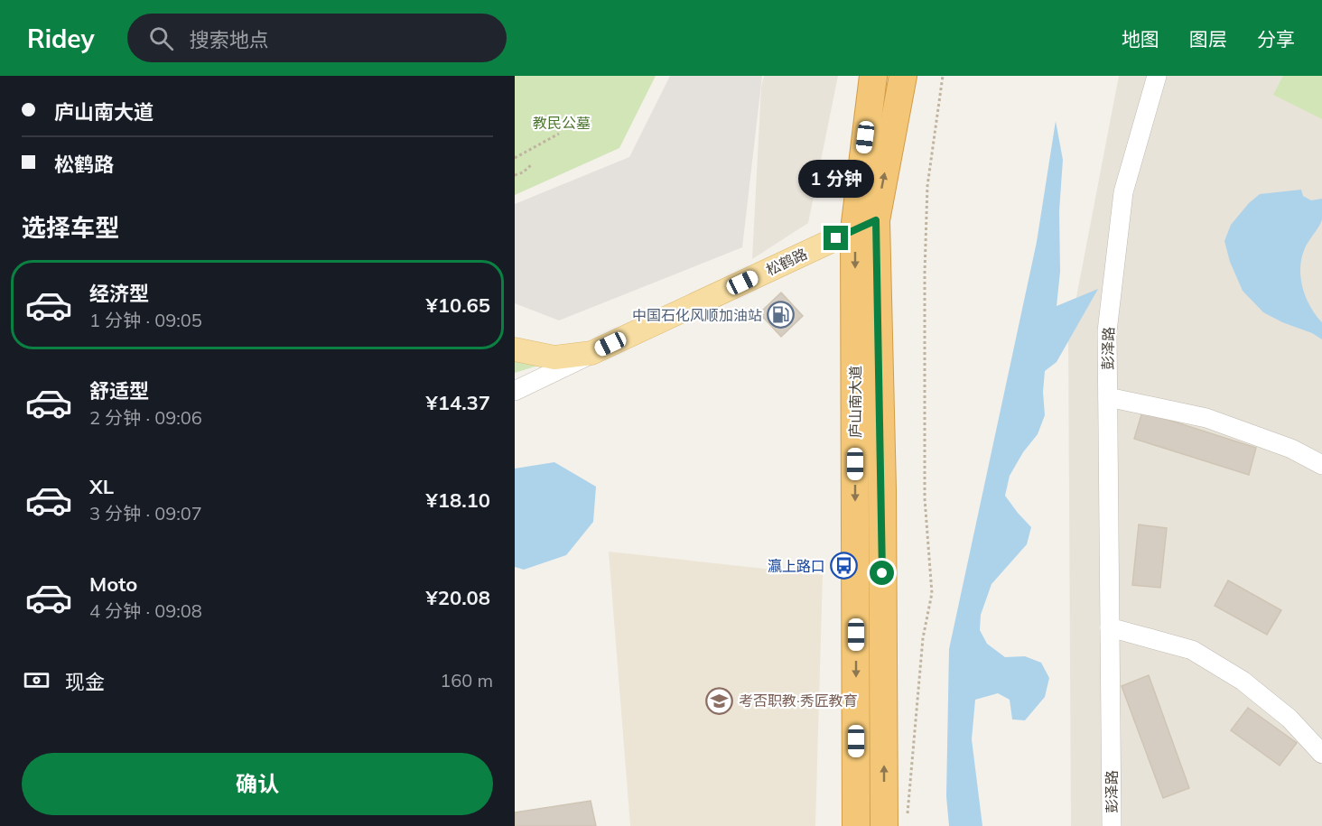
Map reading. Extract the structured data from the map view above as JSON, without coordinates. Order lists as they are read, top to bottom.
{
  "streets": {
    "highway": ["庐山南大道"],
    "main road": ["松鹤路"],
    "street": ["彭泽路"]
  },
  "crossings": [
    ["松鹤路", "庐山南大道"]
  ],
  "parks": ["教民公墓"],
  "places": {
    "fuel station": ["中国石化风顺加油站"],
    "bus stop": ["瀛上路口"],
    "school or university": ["考否职教·秀匠教育"]
  },
  "page": {
    "header": "Ridey",
    "search": "搜索地点",
    "nav": ["地图", "图层", "分享"],
    "banner": ["庐山南大道", "松鹤路"],
    "bubble": "1 分钟",
    "heading": "选择车型",
    "list": [
      {
        "name": "经济型",
        "note": "1 分钟 · 09:05",
        "value": "¥10.65"
      },
      {
        "name": "舒适型",
        "note": "2 分钟 · 09:06",
        "value": "¥14.37"
      },
      {
        "name": "XL",
        "note": "3 分钟 · 09:07",
        "value": "¥18.10"
      },
      {
        "name": "Moto",
        "note": "4 分钟 · 09:08",
        "value": "¥20.08"
      }
    ],
    "pay": ["现金", "160 m"],
    "buttons": "确认"
  }
}
